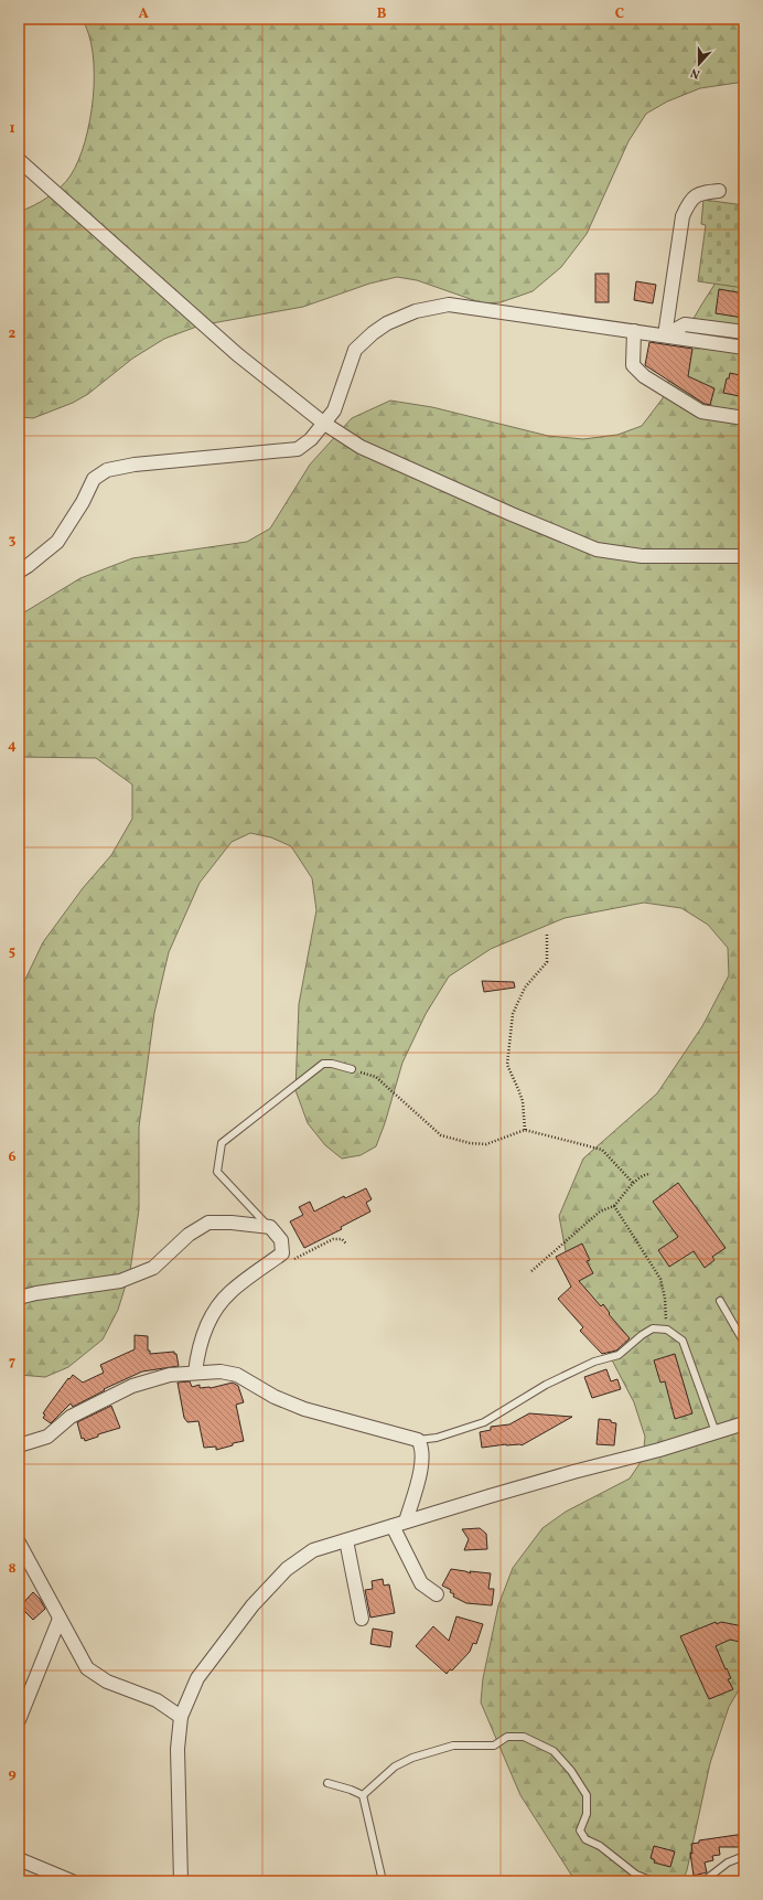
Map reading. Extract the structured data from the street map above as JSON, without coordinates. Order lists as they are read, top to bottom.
{
  "north": "bottom",
  "grid": {
    "columns": ["A", "B", "C"],
    "rows": [
      "1",
      "2",
      "3",
      "4",
      "5",
      "6",
      "7",
      "8",
      "9"
    ]
  }
}
